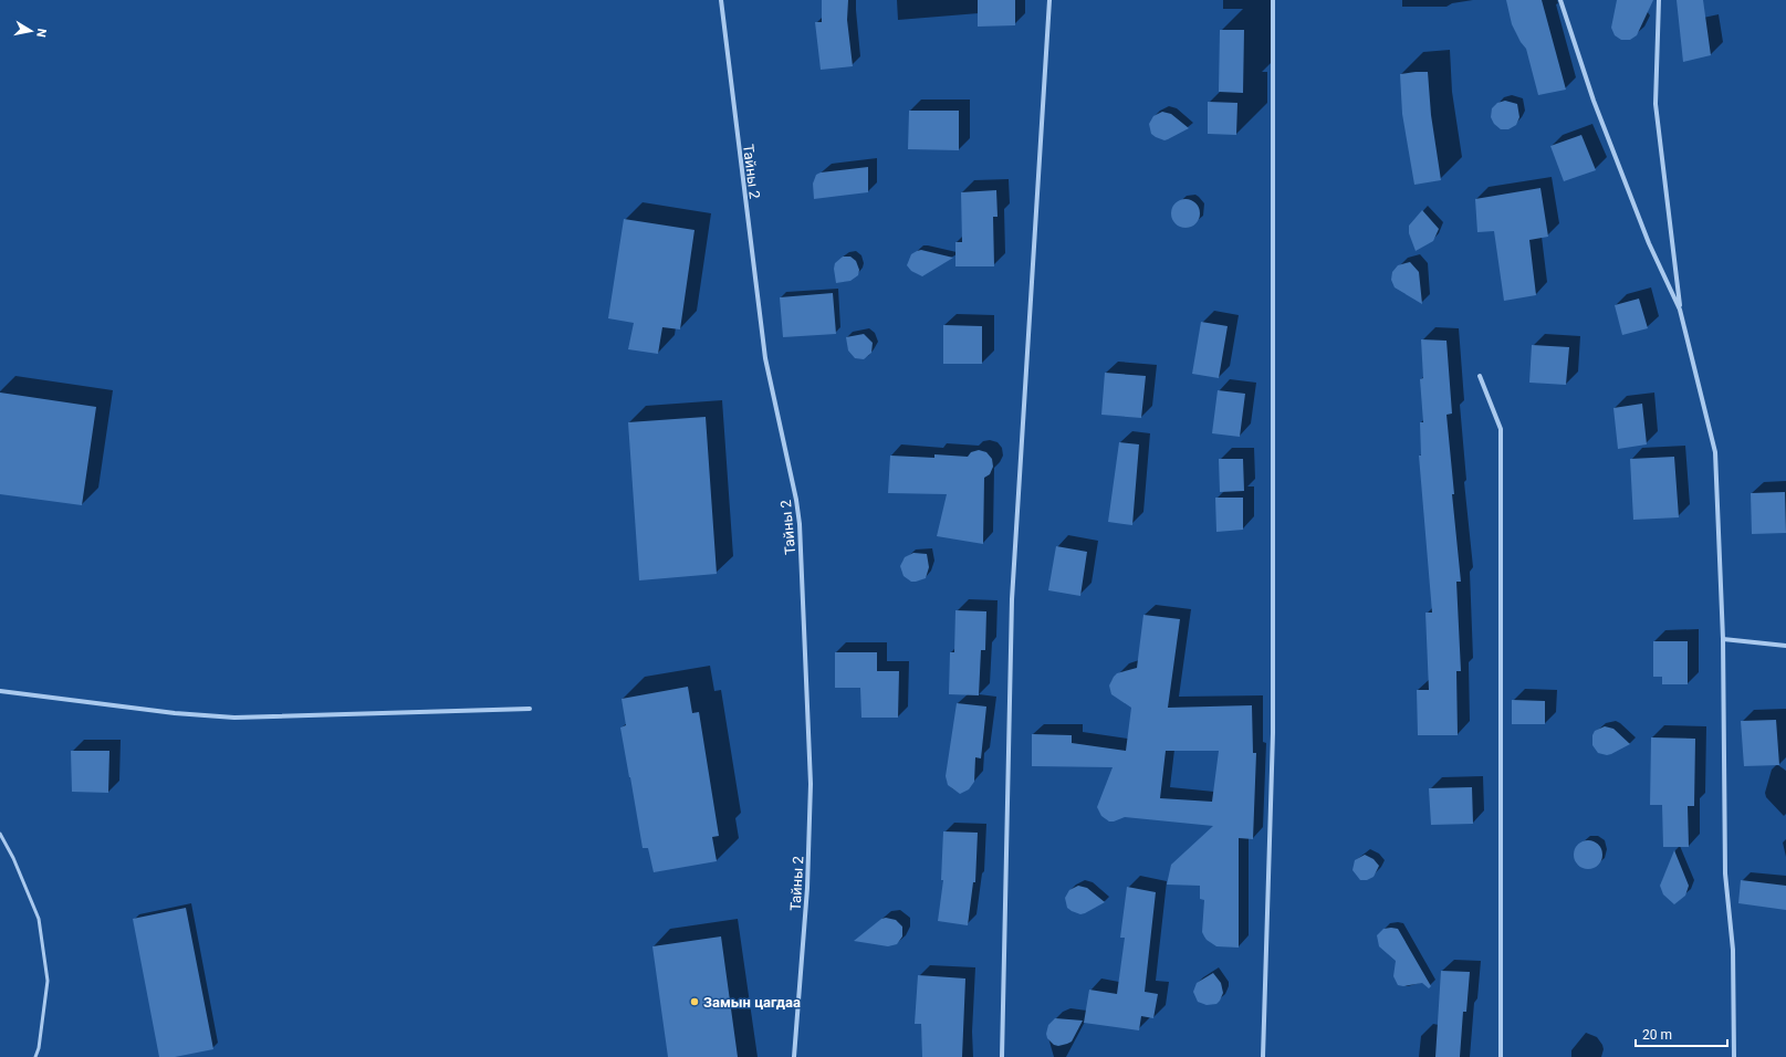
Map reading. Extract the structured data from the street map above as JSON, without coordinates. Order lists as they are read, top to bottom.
{
  "streets": {
    "street": ["Тайны 2"]
  },
  "places": ["Замын цагдаа"],
  "scale_bar": "20 m",
  "north": "right"
}
